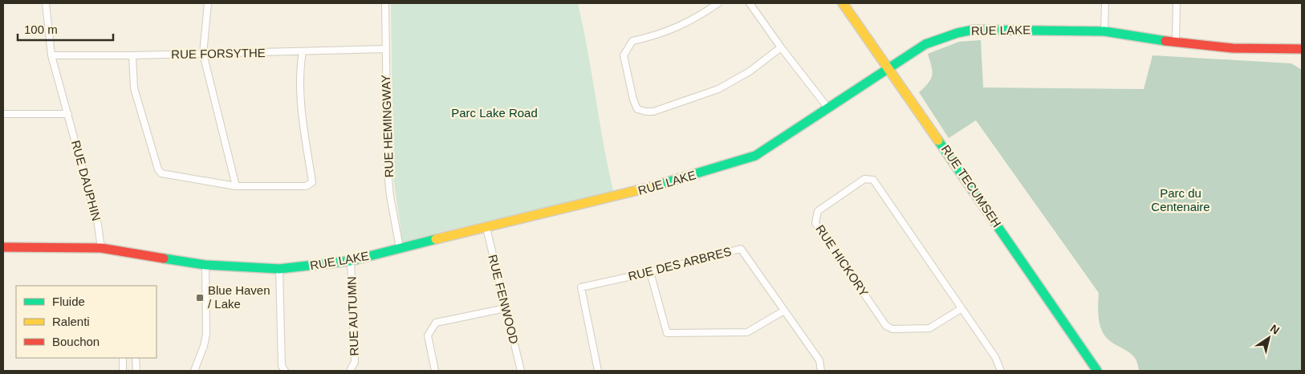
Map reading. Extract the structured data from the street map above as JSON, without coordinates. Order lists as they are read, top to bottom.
{
  "streets": {
    "street": [
      "RUE LAKE",
      "RUE FORSYTHE",
      "RUE HEMINGWAY",
      "RUE DAUPHIN",
      "RUE TECUMSEH",
      "RUE HICKORY",
      "RUE DES ARBRES",
      "RUE FENWOOD",
      "RUE AUTUMN"
    ]
  },
  "crossings": [
    ["RUE LAKE", "RUE HEMINGWAY"],
    ["RUE LAKE", "RUE DAUPHIN"],
    ["RUE LAKE", "RUE TECUMSEH"],
    ["RUE LAKE", "RUE FENWOOD"],
    ["RUE LAKE", "RUE AUTUMN"],
    ["RUE FORSYTHE", "RUE HEMINGWAY"],
    ["RUE FORSYTHE", "RUE DAUPHIN"]
  ],
  "parks": ["Parc Lake Road", "Parc du Centenaire"],
  "places": {
    "transit": ["Blue Haven / Lake"]
  },
  "legend": ["Fluide", "Ralenti", "Bouchon"],
  "scale_bar": "100 m",
  "north": "top right"
}
